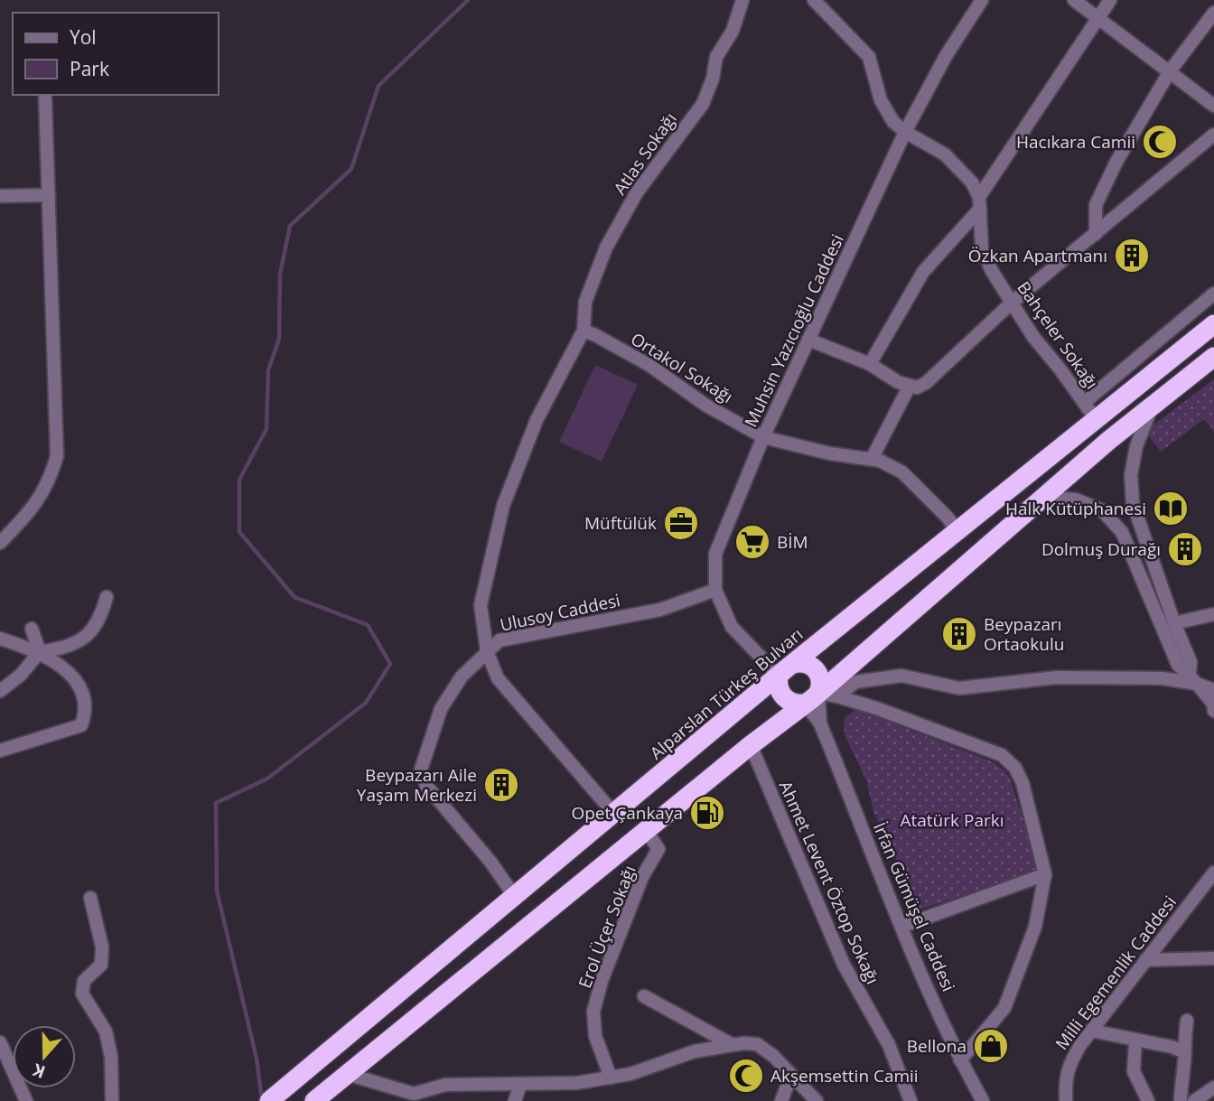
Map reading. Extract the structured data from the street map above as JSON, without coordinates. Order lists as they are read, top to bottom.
{
  "streets": {
    "highway": ["Alparslan Türkeş Bulvarı"],
    "street": [
      "Atlas Sokağı",
      "Muhsin Yazıcıoğlu Caddesi",
      "Bahçeler Sokağı",
      "Ortakol Sokağı",
      "Ulusoy Caddesi",
      "Ahmet Levent Öztop Sokağı",
      "İrfan Gümüşel Caddesi",
      "Erol Üçer Sokağı",
      "Milli Egemenlik Caddesi"
    ]
  },
  "crossings": [
    ["Atlas Sokağı", "Ortakol Sokağı"],
    ["Atlas Sokağı", "Ulusoy Caddesi"],
    ["Muhsin Yazıcıoğlu Caddesi", "Ortakol Sokağı"],
    ["Muhsin Yazıcıoğlu Caddesi", "Ulusoy Caddesi"],
    ["Muhsin Yazıcıoğlu Caddesi", "Alparslan Türkeş Bulvarı"],
    ["Muhsin Yazıcıoğlu Caddesi", "İrfan Gümüşel Caddesi"],
    ["Bahçeler Sokağı", "Alparslan Türkeş Bulvarı"],
    ["Ortakol Sokağı", "Ulusoy Caddesi"],
    ["Ortakol Sokağı", "Alparslan Türkeş Bulvarı"],
    ["Alparslan Türkeş Bulvarı", "İrfan Gümüşel Caddesi"]
  ],
  "parks": ["Atatürk Parkı"],
  "places": {
    "mosque": ["Hacıkara Camii", "Akşemsettin Camii"],
    "building": [
      "Özkan Apartmanı",
      "Dolmuş Durağı",
      "Beypazarı Ortaokulu",
      "Beypazarı Aile Yaşam Merkezi"
    ],
    "library": ["Halk Kütüphanesi"],
    "office": ["Müftülük"],
    "supermarket": ["BİM"],
    "fuel station": ["Opet Çankaya"],
    "shop": ["Bellona"]
  },
  "legend": ["Yol", "Park"],
  "north": "bottom"
}
